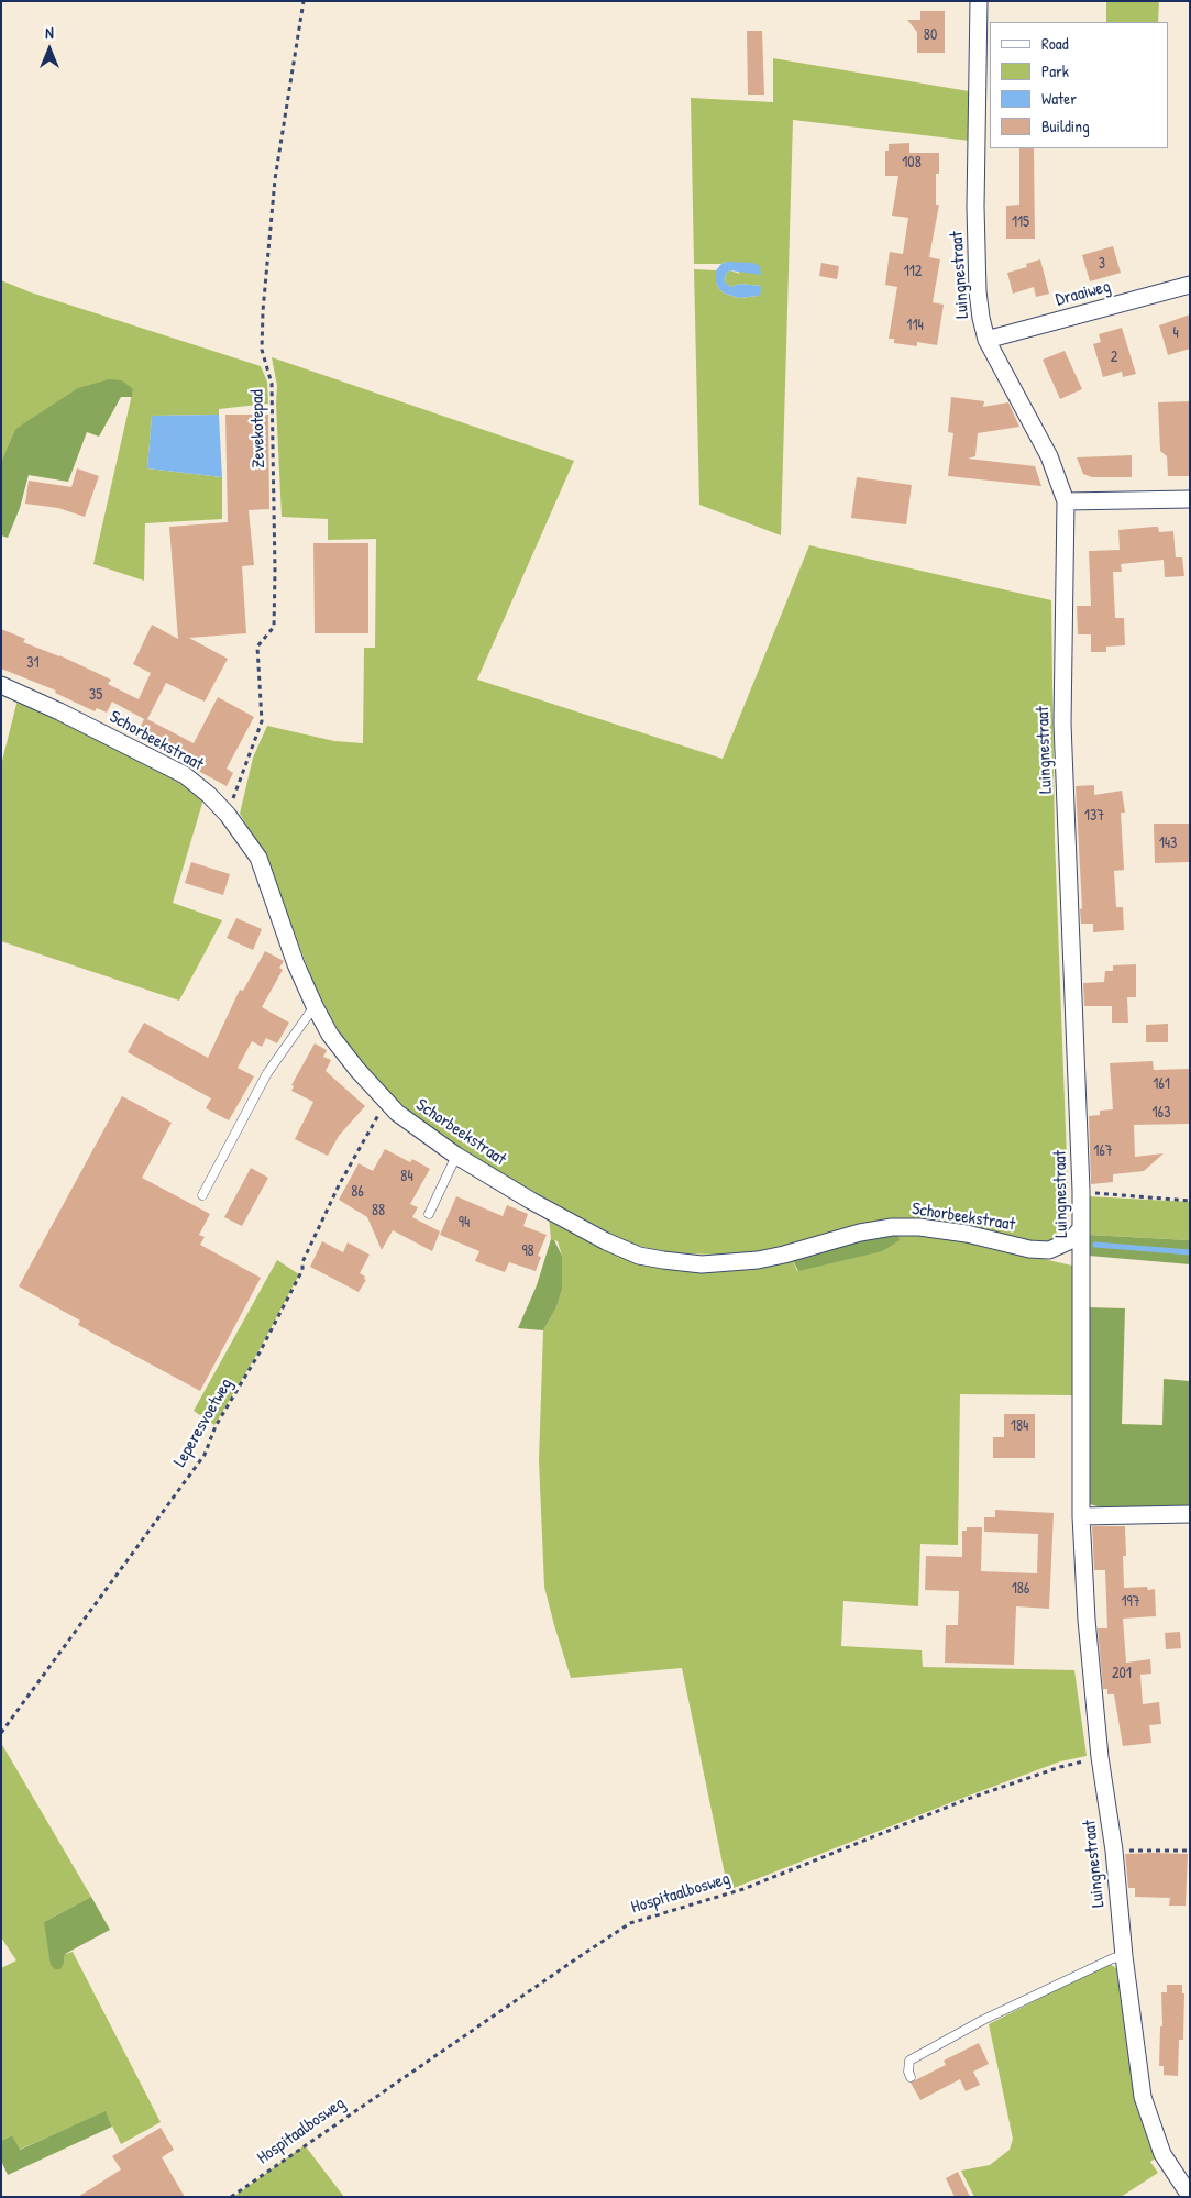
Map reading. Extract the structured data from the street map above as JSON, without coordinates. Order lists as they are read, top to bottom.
{
  "streets": {
    "street": ["Luingnestraat", "Draaiweg", "Schorbeekstraat"],
    "path": ["Zevekotepad", "Leperesvoetweg", "Hospitaalbosweg"]
  },
  "crossings": [
    ["Luingnestraat", "Draaiweg"],
    ["Luingnestraat", "Schorbeekstraat"],
    ["Luingnestraat", "Hospitaalbosweg"],
    ["Zevekotepad", "Schorbeekstraat"],
    ["Schorbeekstraat", "Leperesvoetweg"]
  ],
  "house_numbers": [
    "80",
    "108",
    "115",
    "3",
    "112",
    "114",
    "4",
    "2",
    "31",
    "35",
    "137",
    "143",
    "161",
    "163",
    "167",
    "84",
    "86",
    "88",
    "94",
    "98",
    "184",
    "186",
    "197",
    "201"
  ],
  "legend": [
    "Road",
    "Park",
    "Water",
    "Building"
  ],
  "north": "top"
}
